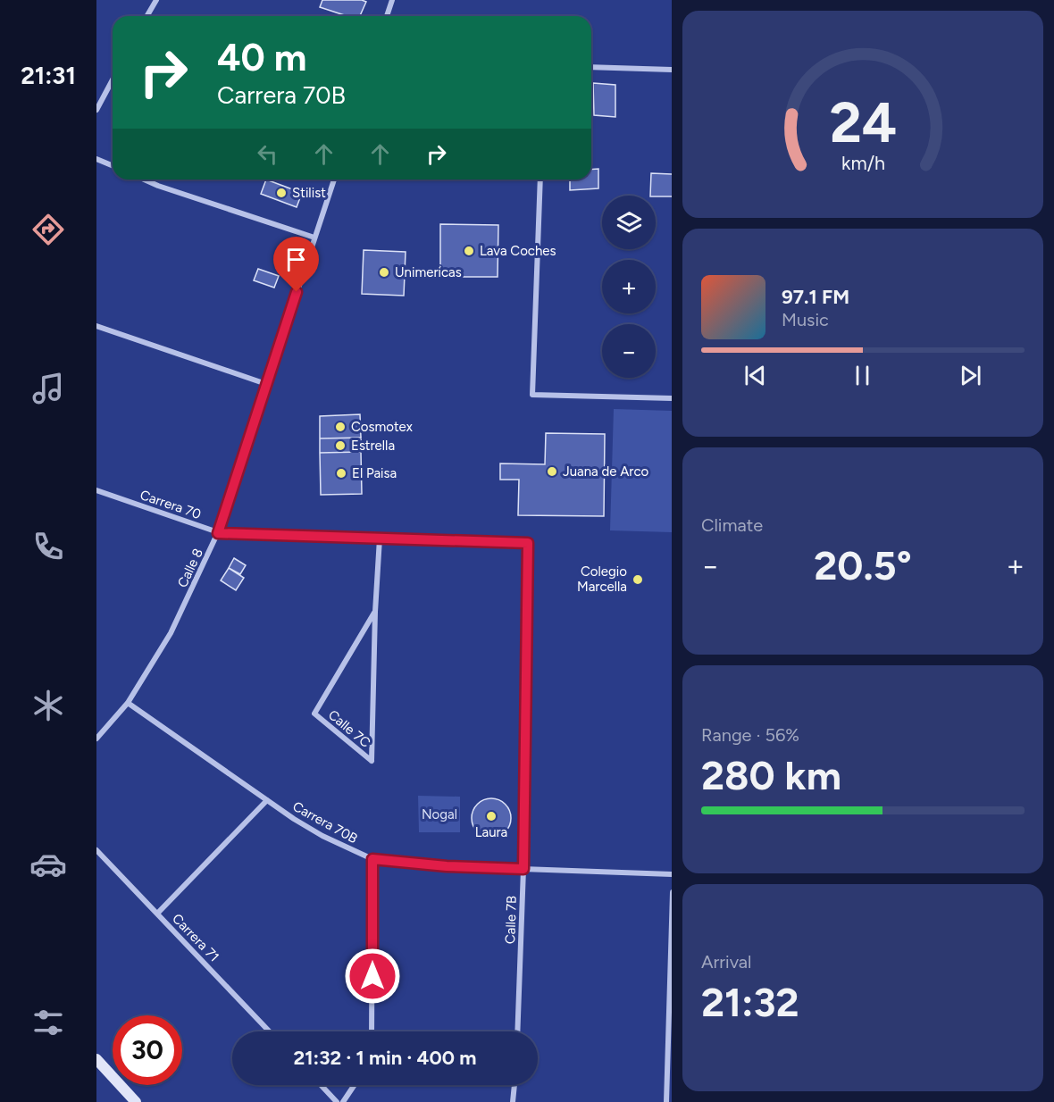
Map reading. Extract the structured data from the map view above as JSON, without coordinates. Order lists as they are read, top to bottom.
{
  "streets": {
    "street": [
      "Carrera 70",
      "Calle 8",
      "Calle 7C",
      "Carrera 70B",
      "Calle 7B",
      "Carrera 71"
    ]
  },
  "crossings": [
    ["Carrera 70", "Calle 8"],
    ["Carrera 70", "Calle 7C"],
    ["Carrera 70", "Calle 7B"],
    ["Calle 8", "Carrera 70B"],
    ["Carrera 70B", "Calle 7B"]
  ],
  "parks": ["Nogal"],
  "places": [
    "Stilist",
    "Lava Coches",
    "Unimericas",
    "Cosmotex",
    "Estrella",
    "Juana de Arco",
    "El Paisa",
    "Colegio Marcella",
    "Laura"
  ],
  "page": {
    "tabs": "21:31",
    "turn": ["40 m", "Carrera 70B"],
    "map_buttons": ["+", "−"],
    "song": ["97.1 FM", "Music"],
    "tile": [
      "Climate",
      ["Range · 56%", "280 km"],
      ["Arrival", "21:32"]
    ],
    "heat": ["−", "20.5°", "+"],
    "limit": "30",
    "trip": "21:32 · 1 min · 400 m",
    "gauge": ["24", "km/h"]
  }
}
